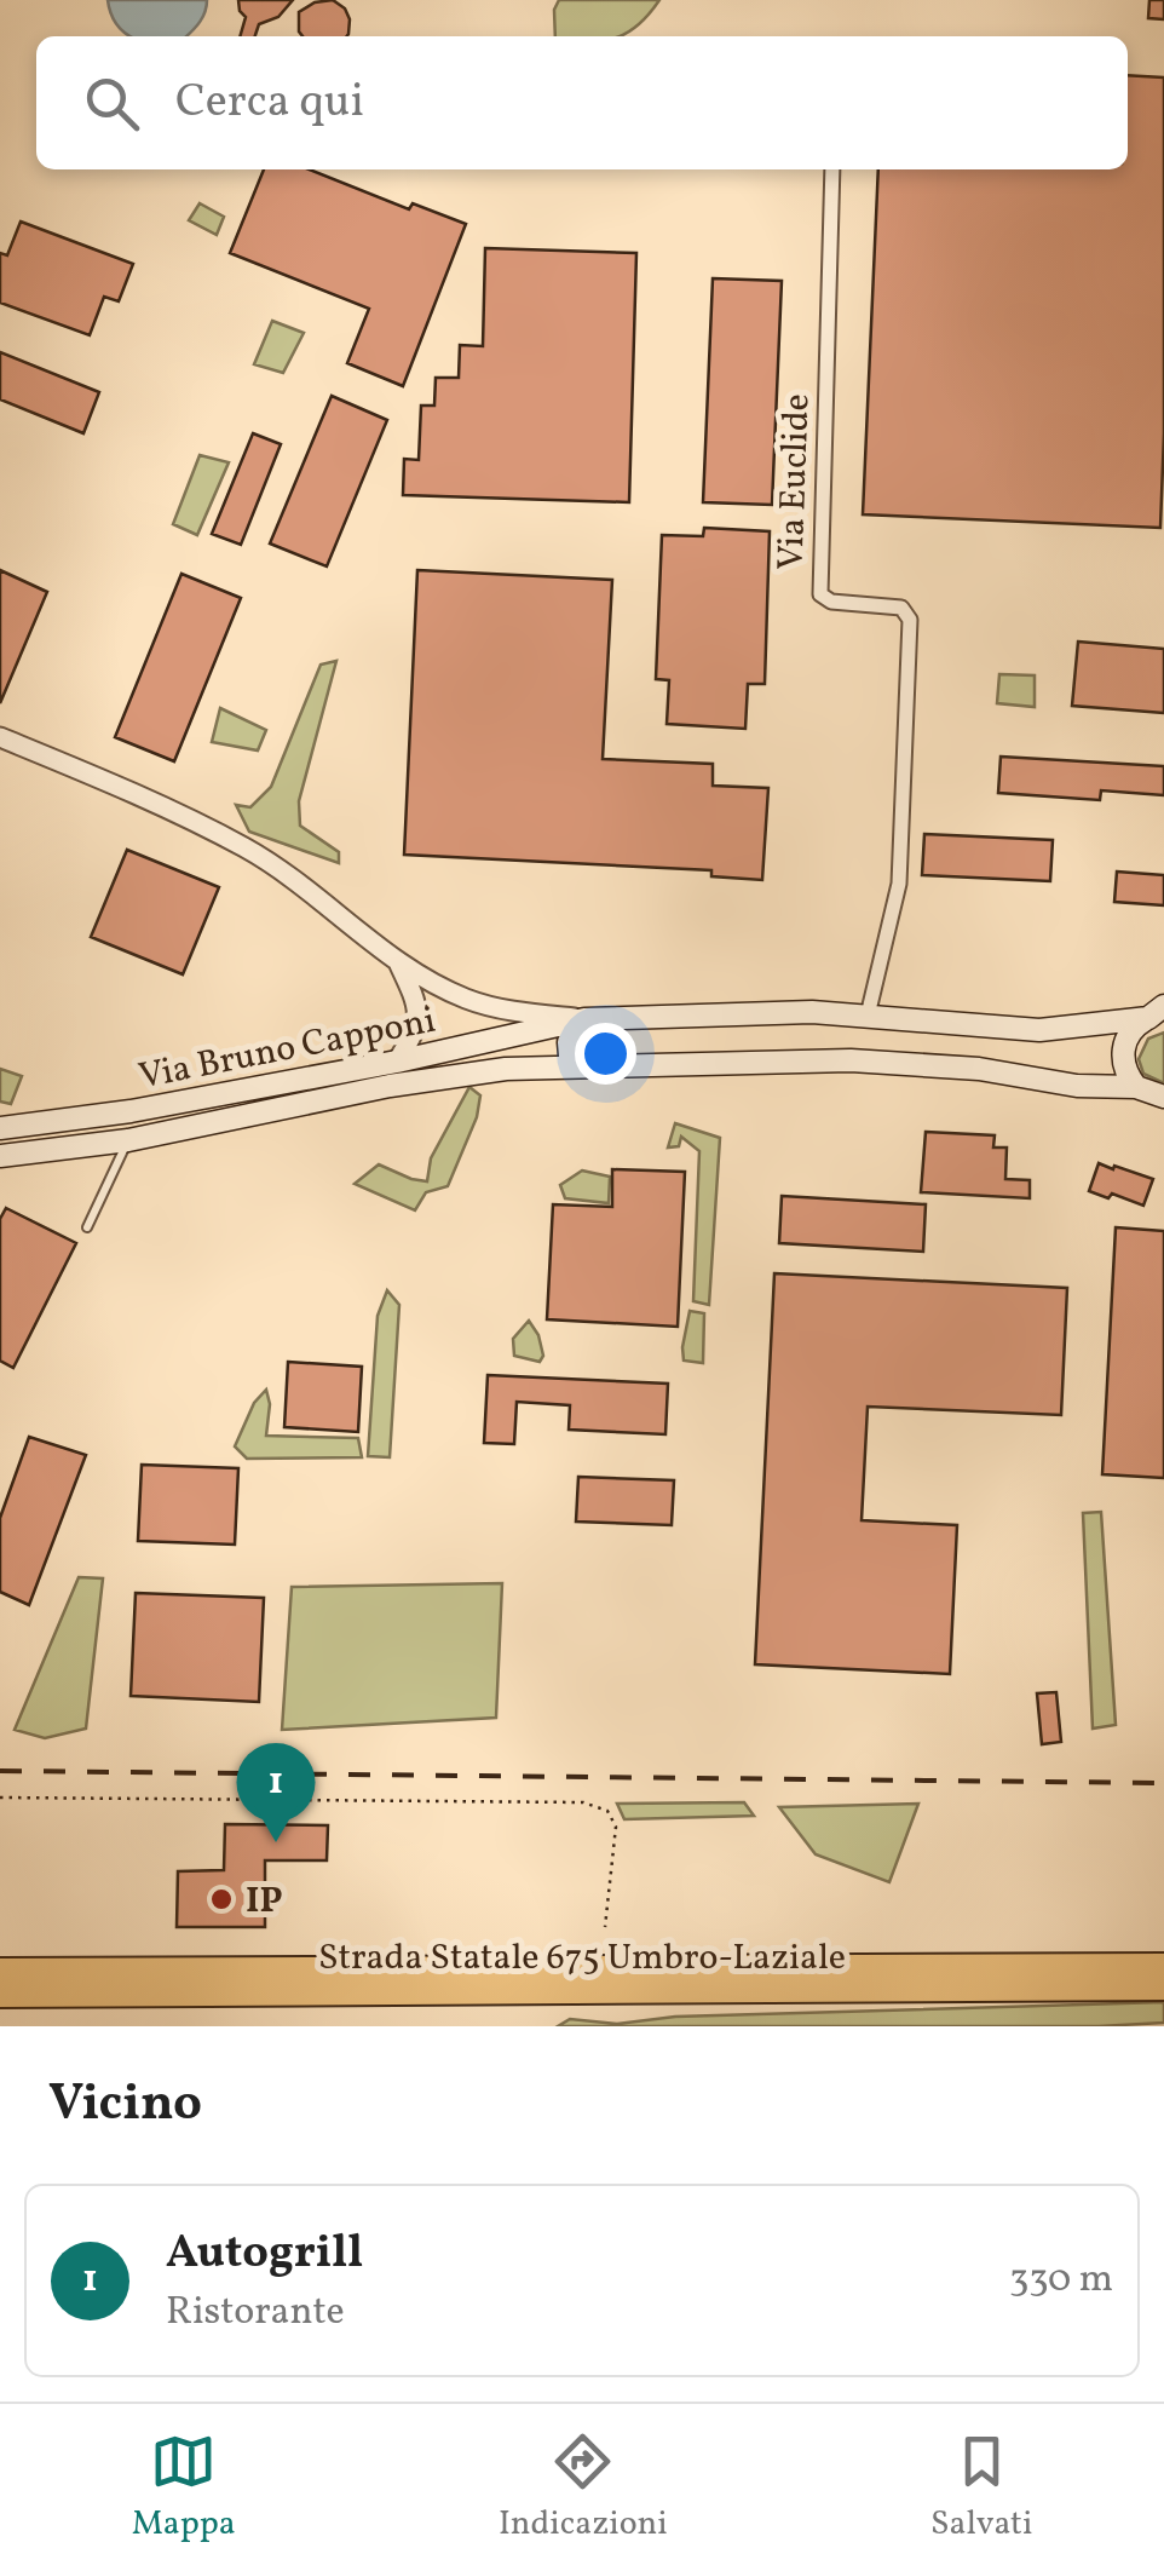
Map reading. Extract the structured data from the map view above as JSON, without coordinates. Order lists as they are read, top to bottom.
{
  "streets": {
    "highway": ["Strada Statale 675 Umbro-Laziale"],
    "main road": ["Via Bruno Capponi"],
    "street": ["Via Euclide"]
  },
  "crossings": [
    ["Via Euclide", "Via Bruno Capponi"]
  ],
  "places": ["IP"],
  "page": {
    "search": "Cerca qui",
    "pins": "1",
    "heading": "Vicino",
    "list": [
      {
        "mark": "1",
        "name": "Autogrill",
        "note": "Ristorante",
        "value": "330 m"
      }
    ],
    "nav": ["Mappa", "Indicazioni", "Salvati"]
  }
}
